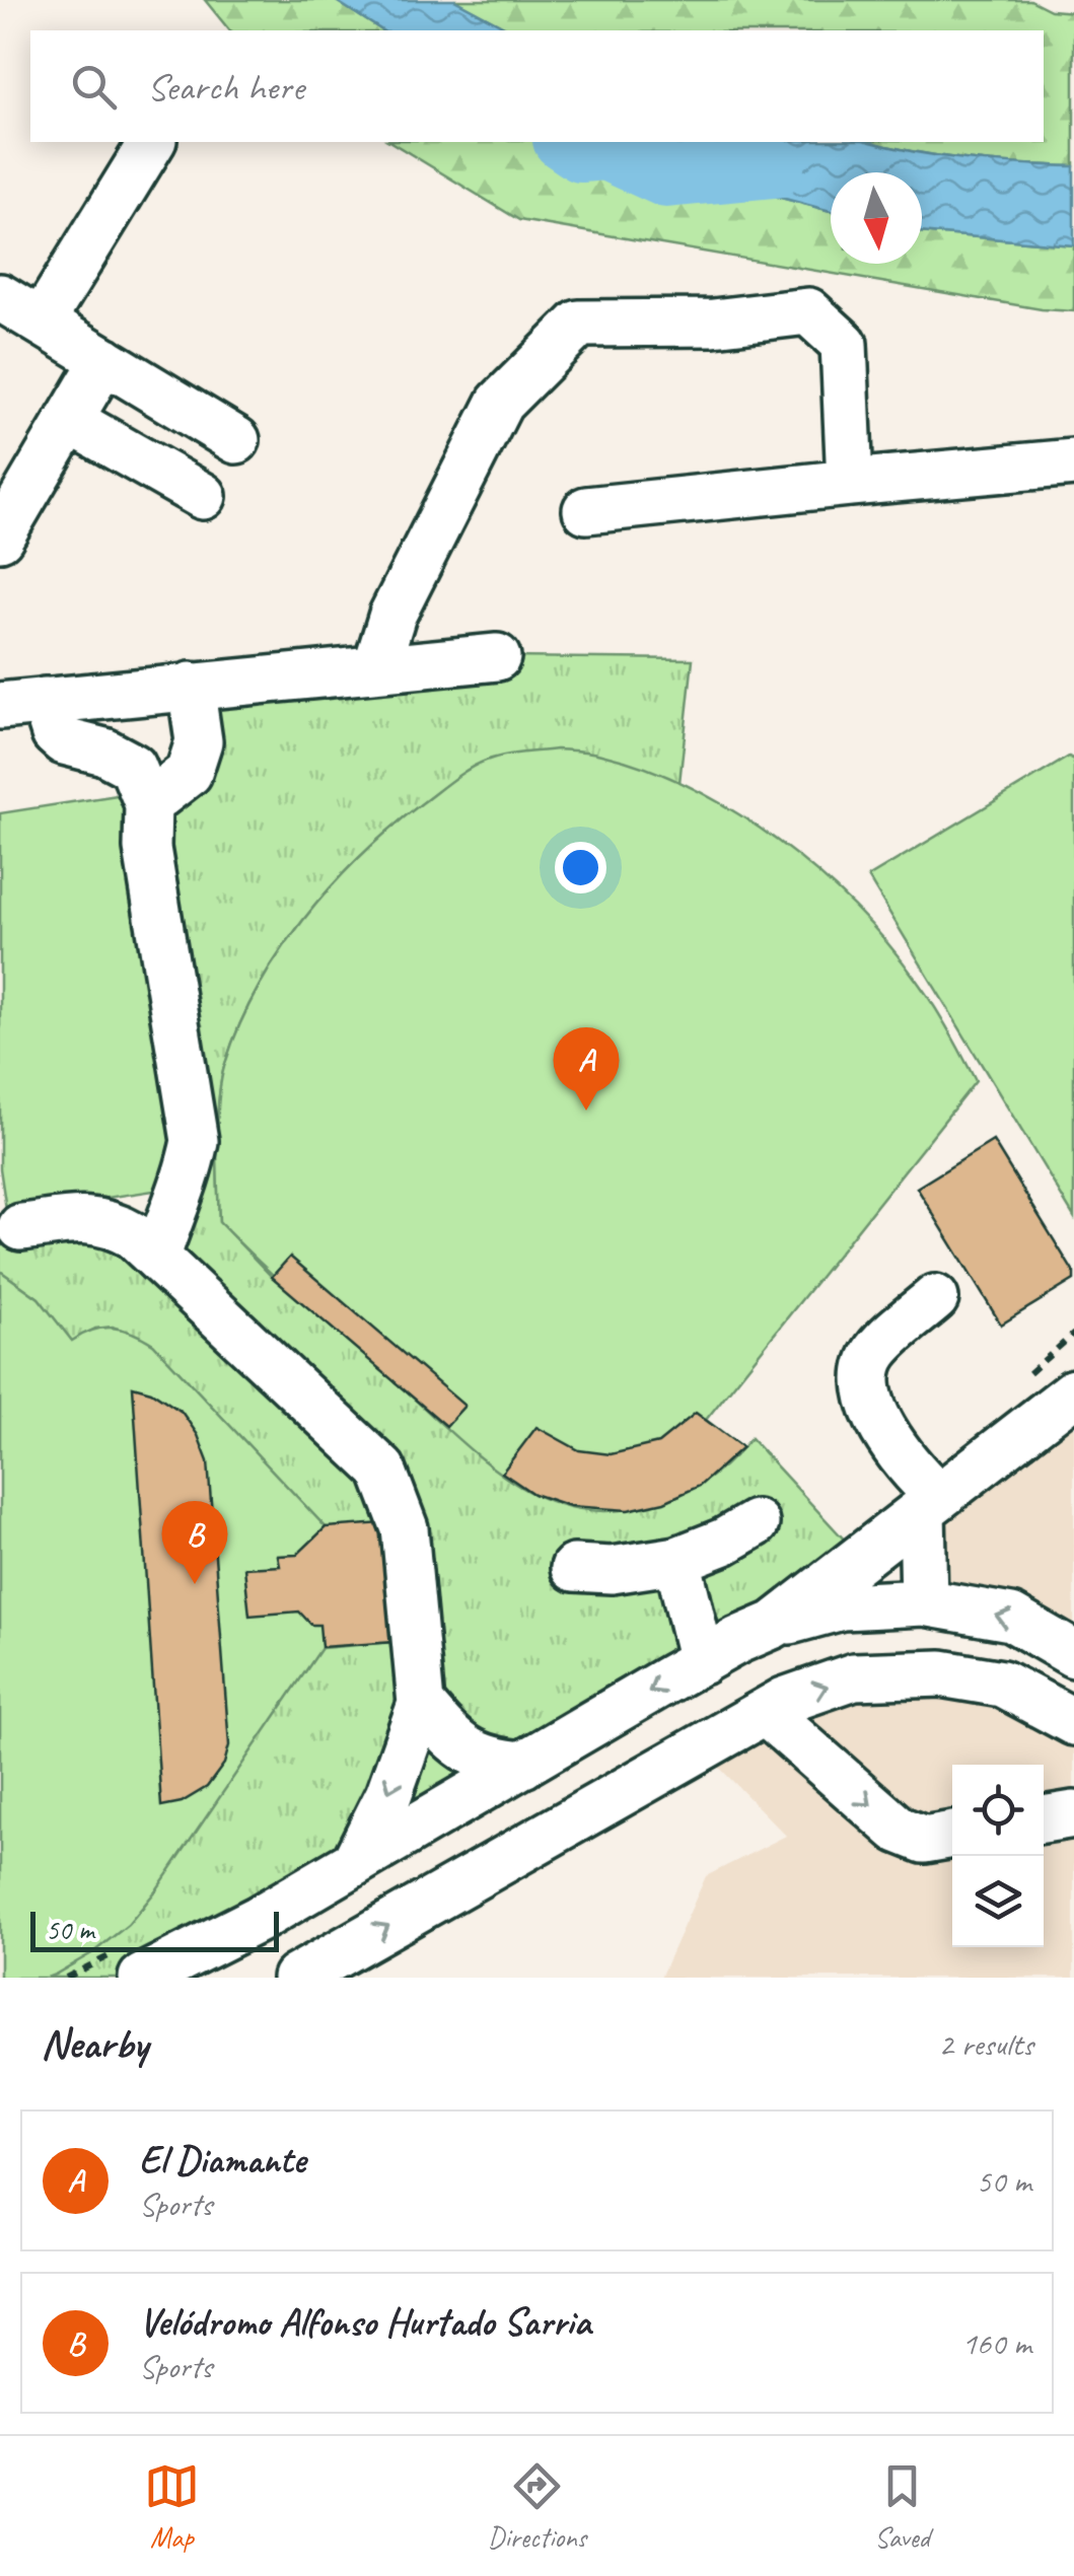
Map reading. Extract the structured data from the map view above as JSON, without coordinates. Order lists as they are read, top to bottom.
{
  "scale_bar": "50 m",
  "north": "bottom",
  "page": {
    "search": "Search here",
    "pins": ["A", "B"],
    "scale": "50 m",
    "heading": ["Nearby", "2 results"],
    "list": [
      {
        "mark": "A",
        "name": "El Diamante",
        "note": "Sports",
        "value": "50 m"
      },
      {
        "mark": "B",
        "name": "Velódromo Alfonso Hurtado Sarria",
        "note": "Sports",
        "value": "160 m"
      }
    ],
    "nav": ["Map", "Directions", "Saved"]
  }
}
